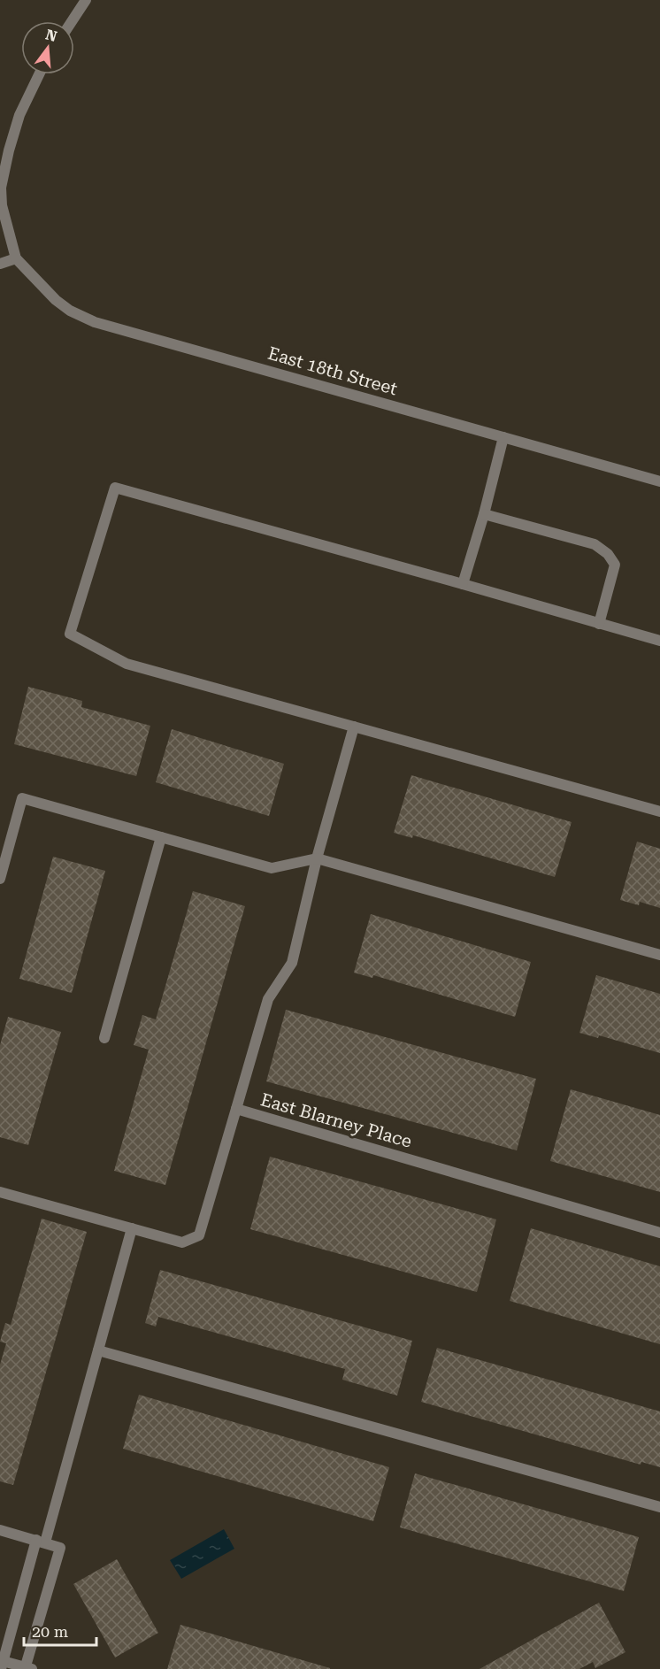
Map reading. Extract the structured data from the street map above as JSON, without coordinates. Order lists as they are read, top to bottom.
{
  "streets": {
    "street": ["East 18th Street", "East Blarney Place"]
  },
  "scale_bar": "20 m",
  "north": "top"
}
